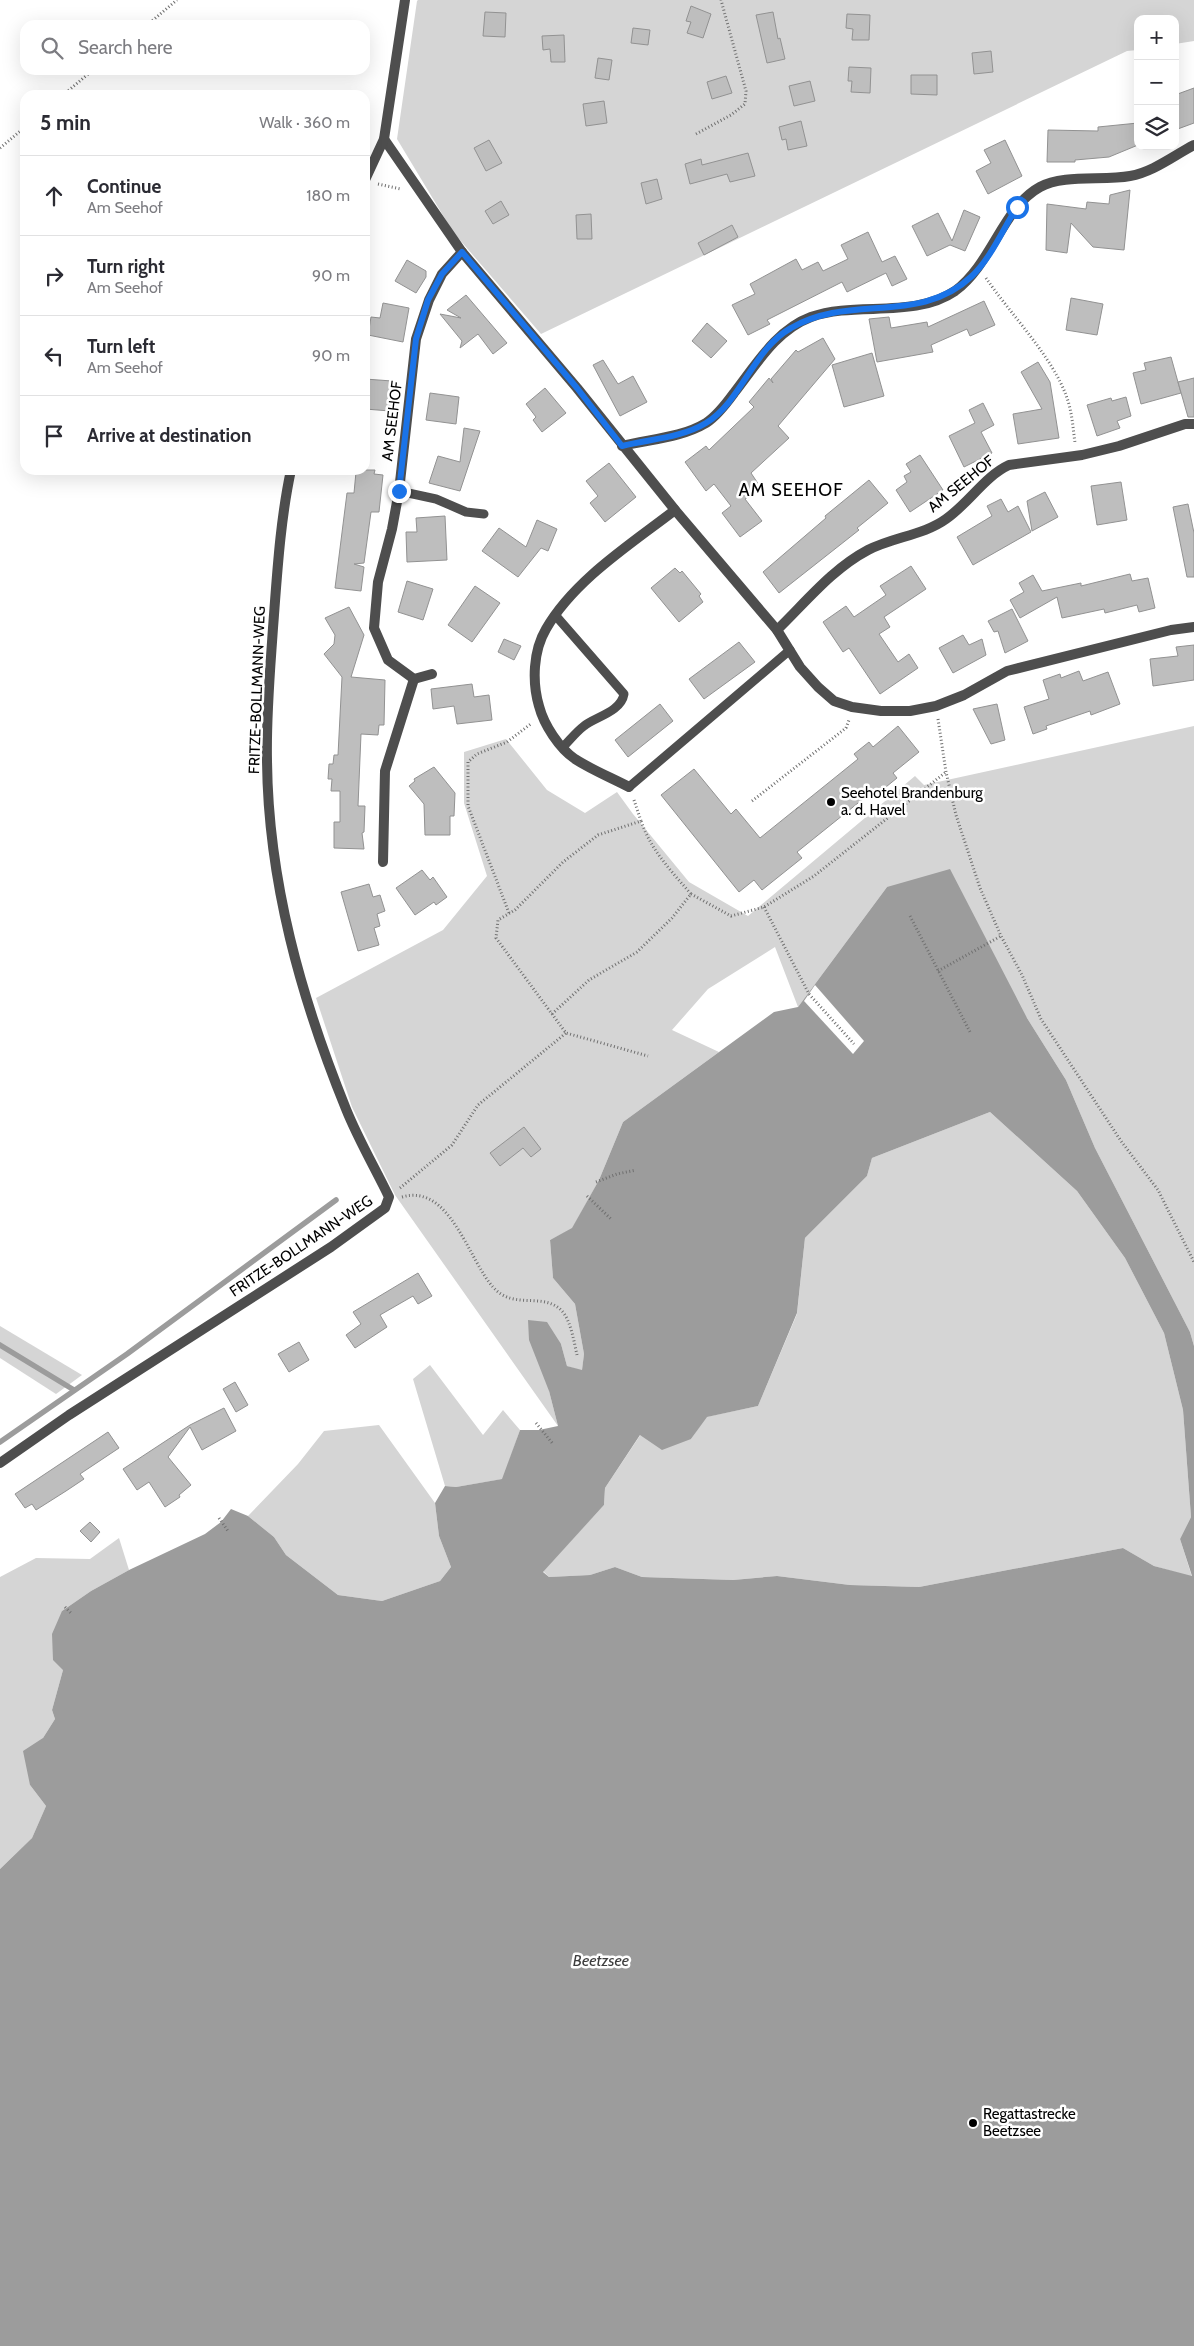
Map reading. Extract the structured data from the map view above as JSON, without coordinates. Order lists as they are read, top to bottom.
{
  "streets": {
    "street": ["AM SEEHOF", "FRITZE-BOLLMANN-WEG"]
  },
  "districts": ["AM SEEHOF"],
  "water": ["Beetzsee"],
  "places": ["Seehotel Brandenburg a. d. Havel", "Regattastrecke Beetzsee"],
  "page": {
    "map_buttons": ["+", "−"],
    "search": "Search here",
    "heading": ["5 min", "Walk · 360 m"],
    "list": [
      ["Continue", "Am Seehof", "180 m"],
      ["Turn right", "Am Seehof", "90 m"],
      ["Turn left", "Am Seehof", "90 m"],
      "Arrive at destination"
    ]
  }
}
